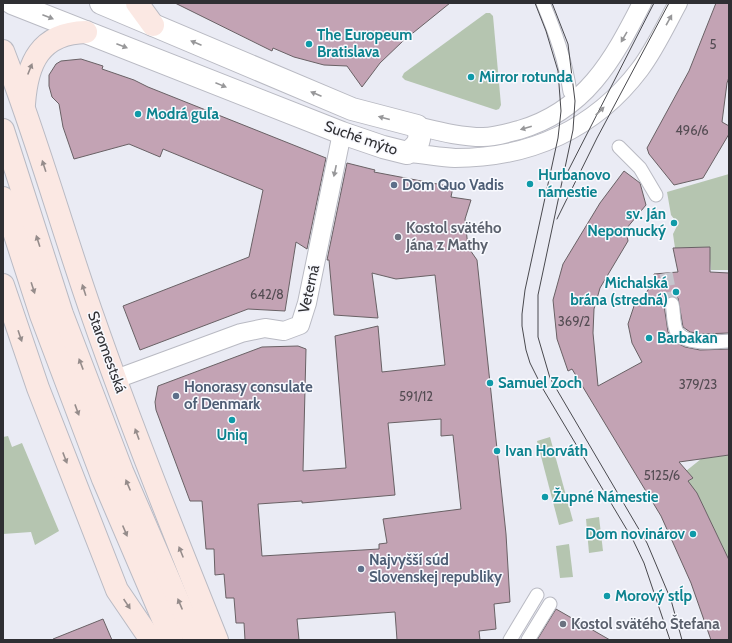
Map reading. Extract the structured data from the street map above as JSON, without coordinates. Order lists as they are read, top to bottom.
{
  "streets": {
    "main road": ["Staromestská"],
    "street": ["Suché mýto", "Veterná"]
  },
  "crossings": [
    ["Suché mýto", "Veterná"],
    ["Veterná", "Staromestská"]
  ],
  "one_way": ["Veterná"],
  "places": [
    "The Europeum Bratislava",
    "Mirror rotunda",
    "Modrá guľa",
    "Hurbanovo námestie",
    "Dom Quo Vadis",
    "sv. Ján Nepomucký",
    "Kostol svätého Jána z Mathy",
    "Michalská brána (stredná)",
    "Barbakan",
    "Samuel Zoch",
    "Honorasy consulate of Denmark",
    "Uniq",
    "Ivan Horváth",
    "Župné Námestie",
    "Dom novinárov",
    "Najvyšší súd Slovenskej republiky",
    "Morový stĺp",
    "Kostol svätého Štefana"
  ],
  "house_numbers": [
    "5",
    "496/6",
    "642/8",
    "369/2",
    "379/23",
    "591/12",
    "5125/6"
  ]
}
